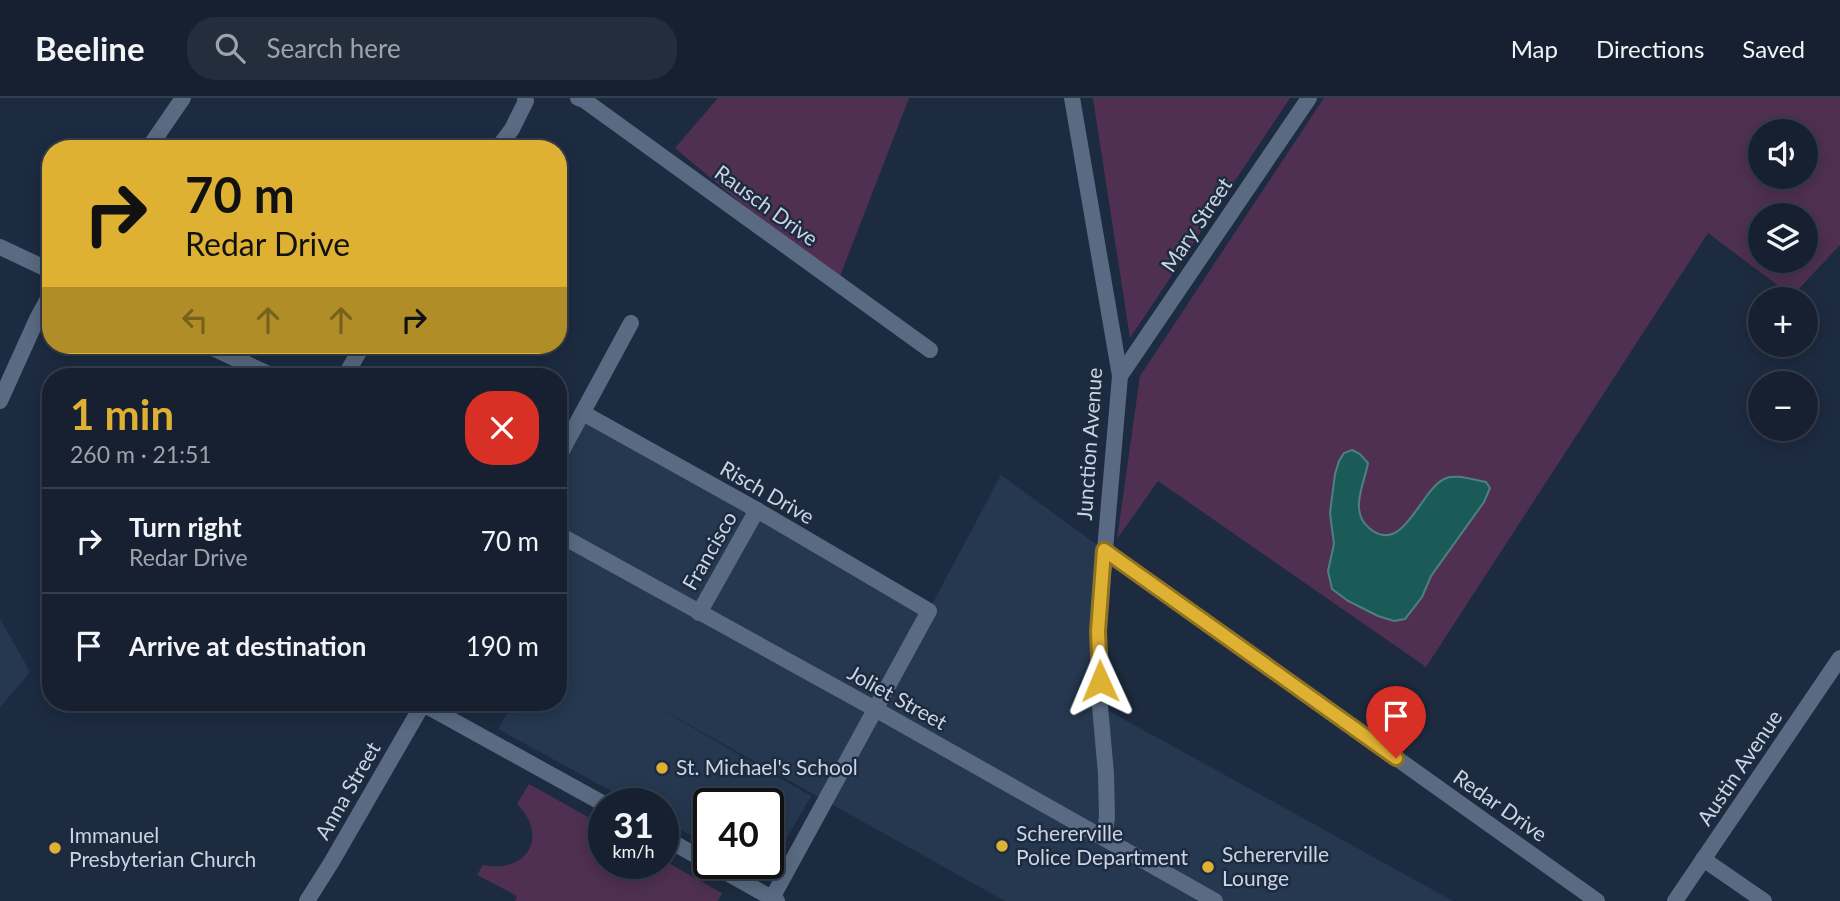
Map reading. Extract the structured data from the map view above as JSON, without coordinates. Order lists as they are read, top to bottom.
{
  "streets": {
    "street": [
      "Rausch Drive",
      "Mary Street",
      "Junction Avenue",
      "Risch Drive",
      "Francisco",
      "Joliet Street",
      "Austin Avenue",
      "Anna Street",
      "Redar Drive"
    ]
  },
  "crossings": [
    ["Mary Street", "Junction Avenue"],
    ["Junction Avenue", "Joliet Street"],
    ["Junction Avenue", "Redar Drive"],
    ["Risch Drive", "Francisco"],
    ["Risch Drive", "Joliet Street"],
    ["Francisco", "Joliet Street"]
  ],
  "places": [
    "St. Michael's School",
    "Schererville Police Department",
    "Immanuel Presbyterian Church",
    "Schererville Lounge"
  ],
  "page": {
    "header": "Beeline",
    "search": "Search here",
    "nav": ["Map", "Directions", "Saved"],
    "map_buttons": ["+", "−"],
    "turn": ["70 m", "Redar Drive"],
    "heading": ["1 min", "260 m · 21:51"],
    "list": [
      {
        "name": "Turn right",
        "note": "Redar Drive",
        "value": "70 m"
      },
      {
        "name": "Arrive at destination",
        "value": "190 m"
      }
    ],
    "speed": "31 km/h",
    "limit": "40"
  }
}
